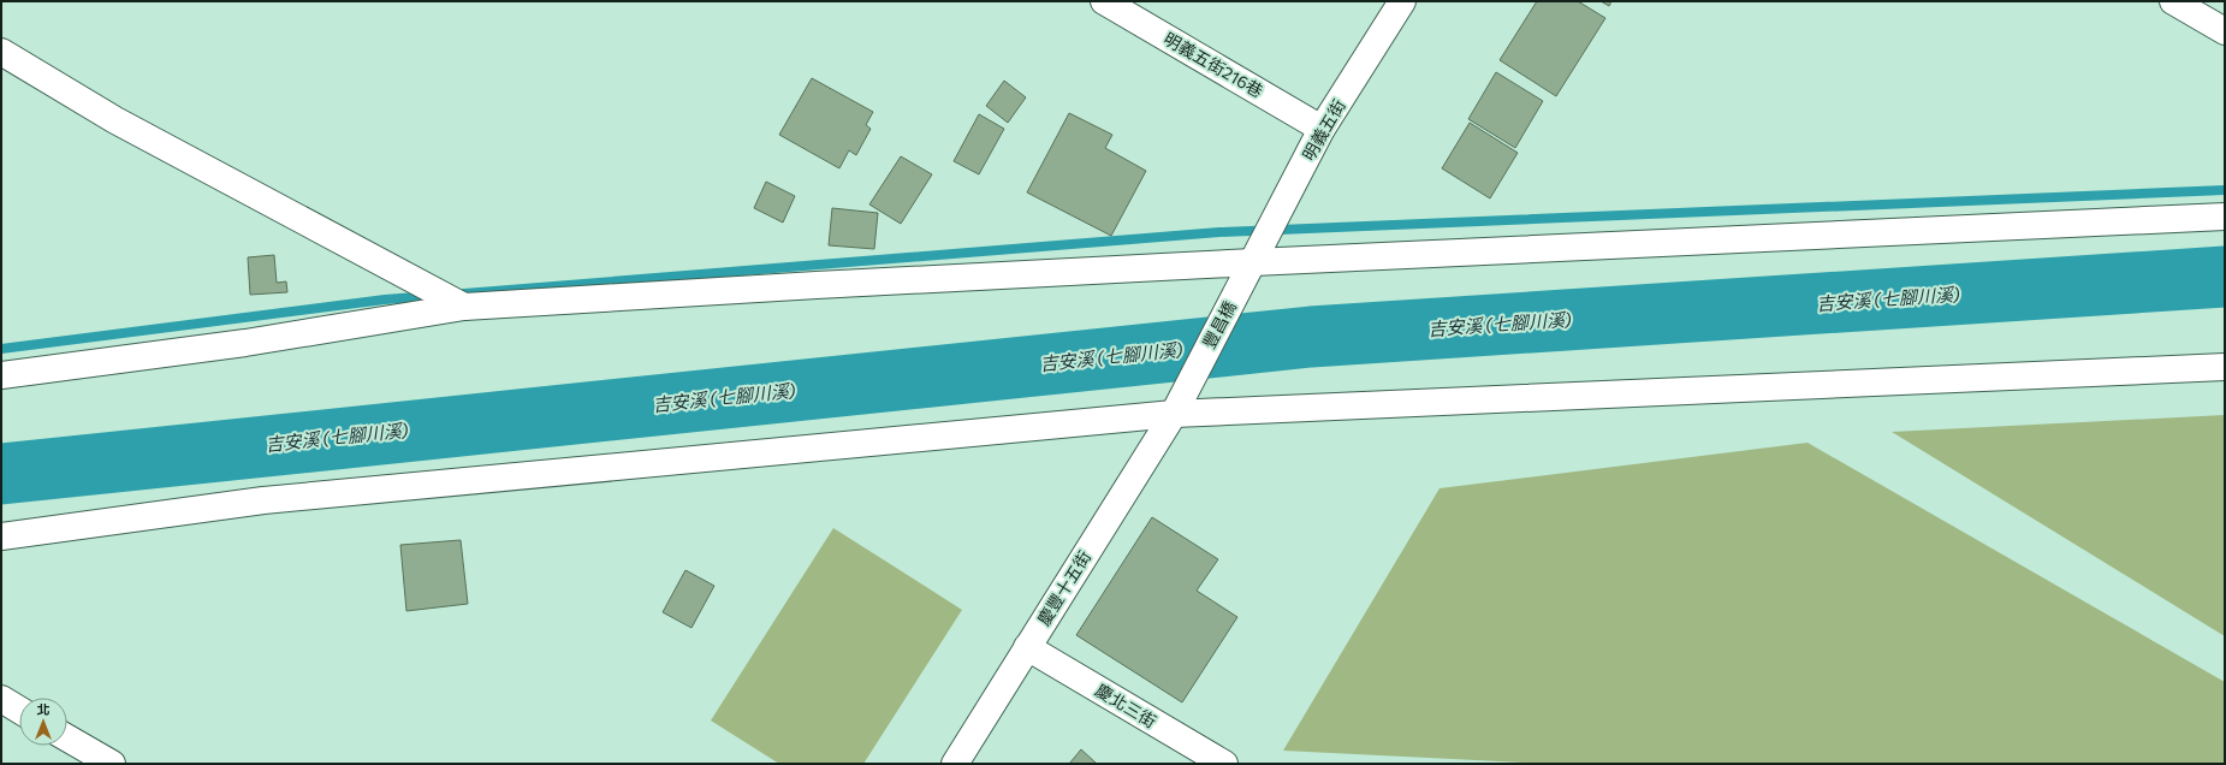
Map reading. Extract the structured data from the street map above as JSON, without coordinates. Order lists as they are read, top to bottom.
{
  "streets": {
    "street": [
      "明義五街216巷",
      "明義五街",
      "豐昌橋",
      "慶豐十五街",
      "慶北三街"
    ]
  },
  "crossings": [
    ["明義五街216巷", "明義五街"],
    ["明義五街", "豐昌橋"],
    ["豐昌橋", "慶豐十五街"],
    ["慶豐十五街", "慶北三街"]
  ],
  "water": ["吉安溪 (七腳川溪)"],
  "north": "top"
}
